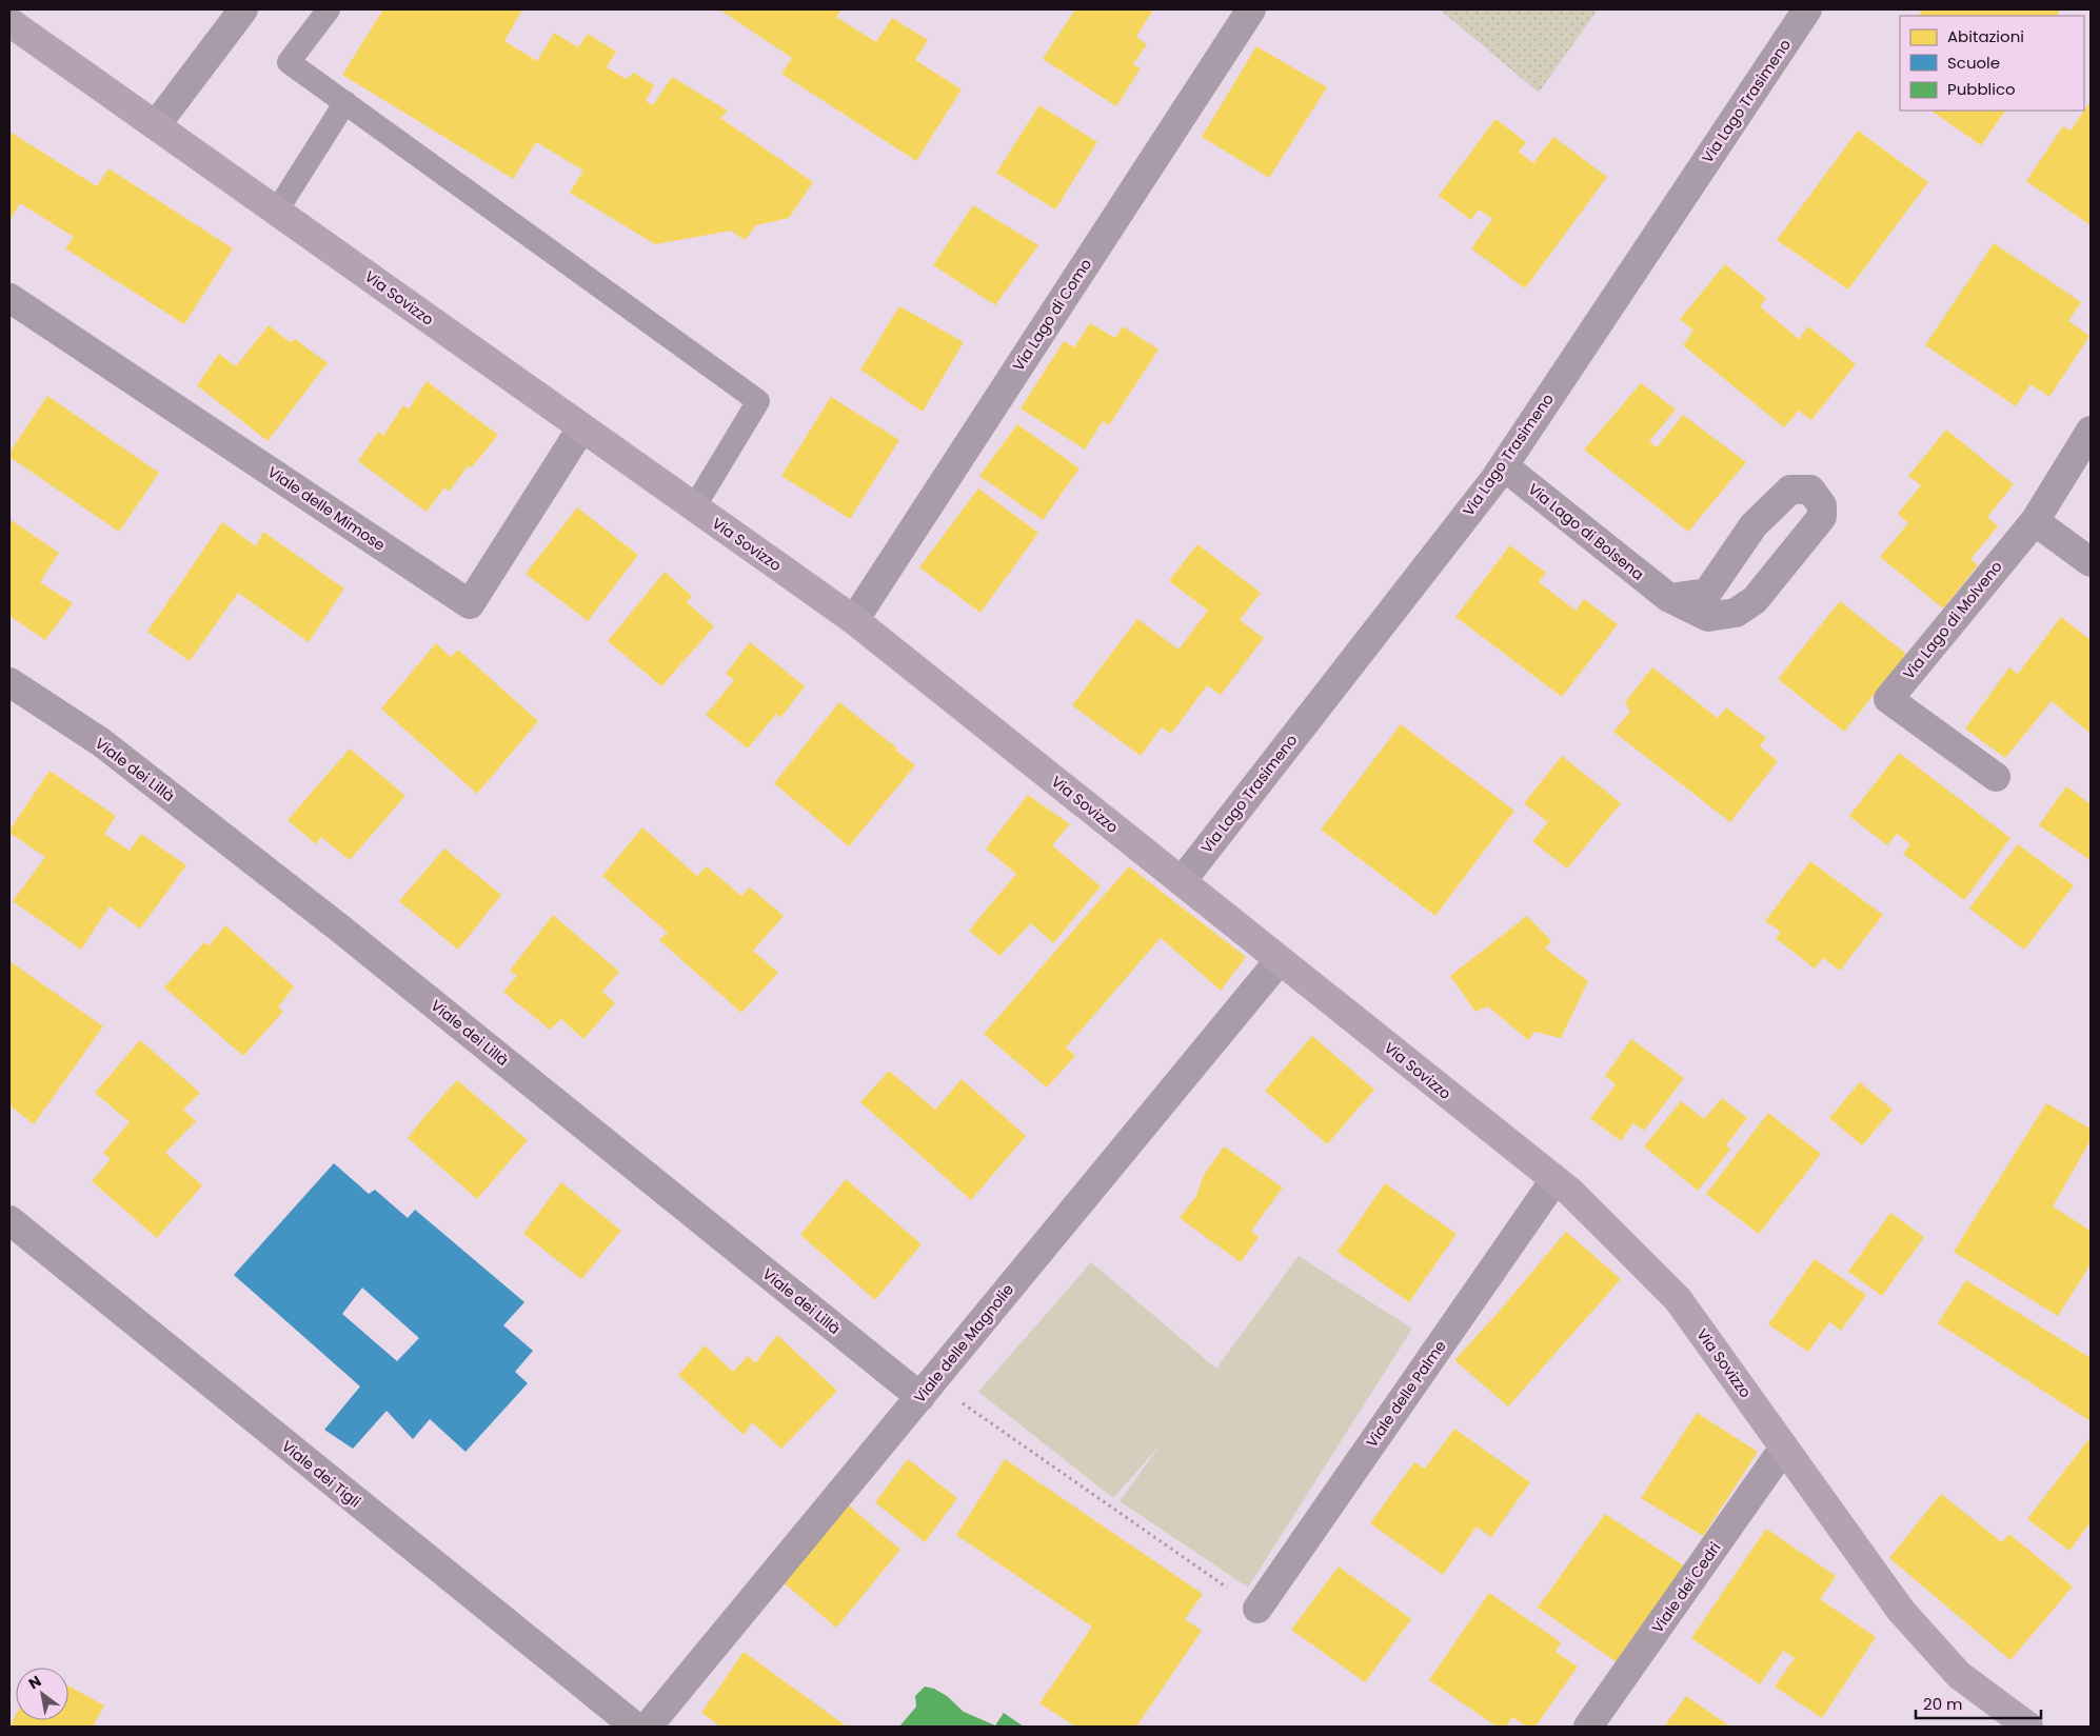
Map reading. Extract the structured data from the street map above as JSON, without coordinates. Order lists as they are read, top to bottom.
{
  "streets": {
    "street": [
      "Via Lago Trasimeno",
      "Via Sovizzo",
      "Via Lago di Como",
      "Viale delle Mimose",
      "Via Lago di Bolsena",
      "Via Lago di Molveno",
      "Viale dei Lillà",
      "Viale delle Magnolie",
      "Viale delle Palme",
      "Viale dei Tigli",
      "Viale dei Cedri"
    ]
  },
  "crossings": [
    ["Via Lago Trasimeno", "Via Sovizzo"],
    ["Via Lago Trasimeno", "Via Lago di Bolsena"],
    ["Via Sovizzo", "Via Lago di Como"],
    ["Via Sovizzo", "Viale delle Mimose"],
    ["Via Sovizzo", "Viale delle Magnolie"],
    ["Via Sovizzo", "Viale delle Palme"],
    ["Via Sovizzo", "Viale dei Cedri"],
    ["Viale dei Lillà", "Viale delle Magnolie"]
  ],
  "legend": ["Abitazioni", "Scuole", "Pubblico"],
  "scale_bar": "20 m",
  "north": "top left"
}
